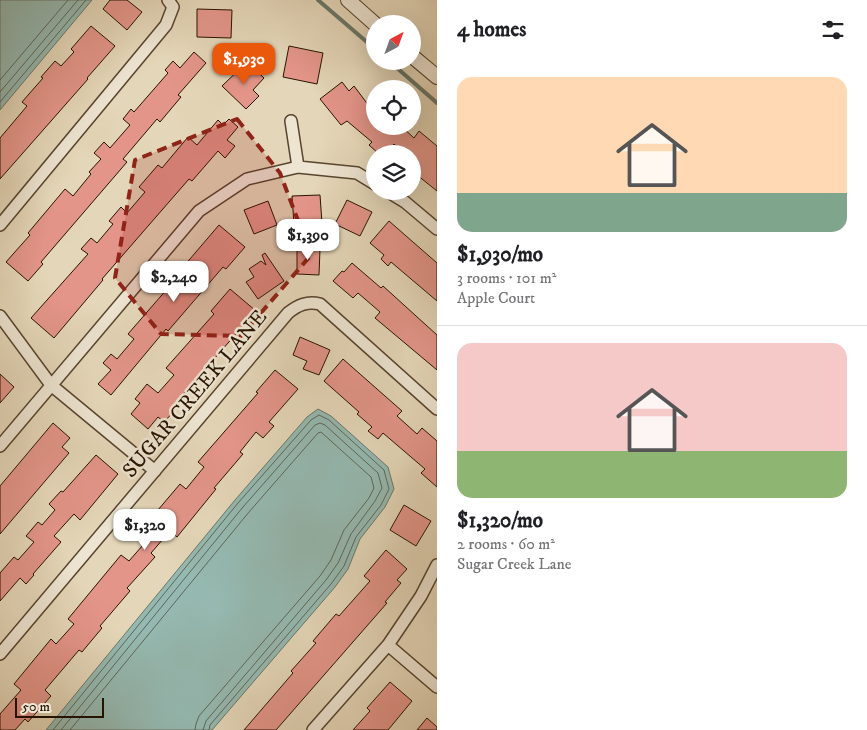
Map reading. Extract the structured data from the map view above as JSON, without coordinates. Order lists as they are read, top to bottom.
{
  "streets": {
    "street": ["SUGAR CREEK LANE"]
  },
  "scale_bar": "50 m",
  "north": "top right",
  "page": {
    "heading": "4 homes",
    "price": [
      "$1,930",
      "$1,390",
      "$2,240",
      "$1,320"
    ],
    "list": [
      {
        "name": "$1,930/mo",
        "note": "3 rooms · 101 m² · Apple Court"
      },
      {
        "name": "$1,320/mo",
        "note": "2 rooms · 60 m² · Sugar Creek Lane"
      }
    ],
    "scale": "50 m"
  }
}
